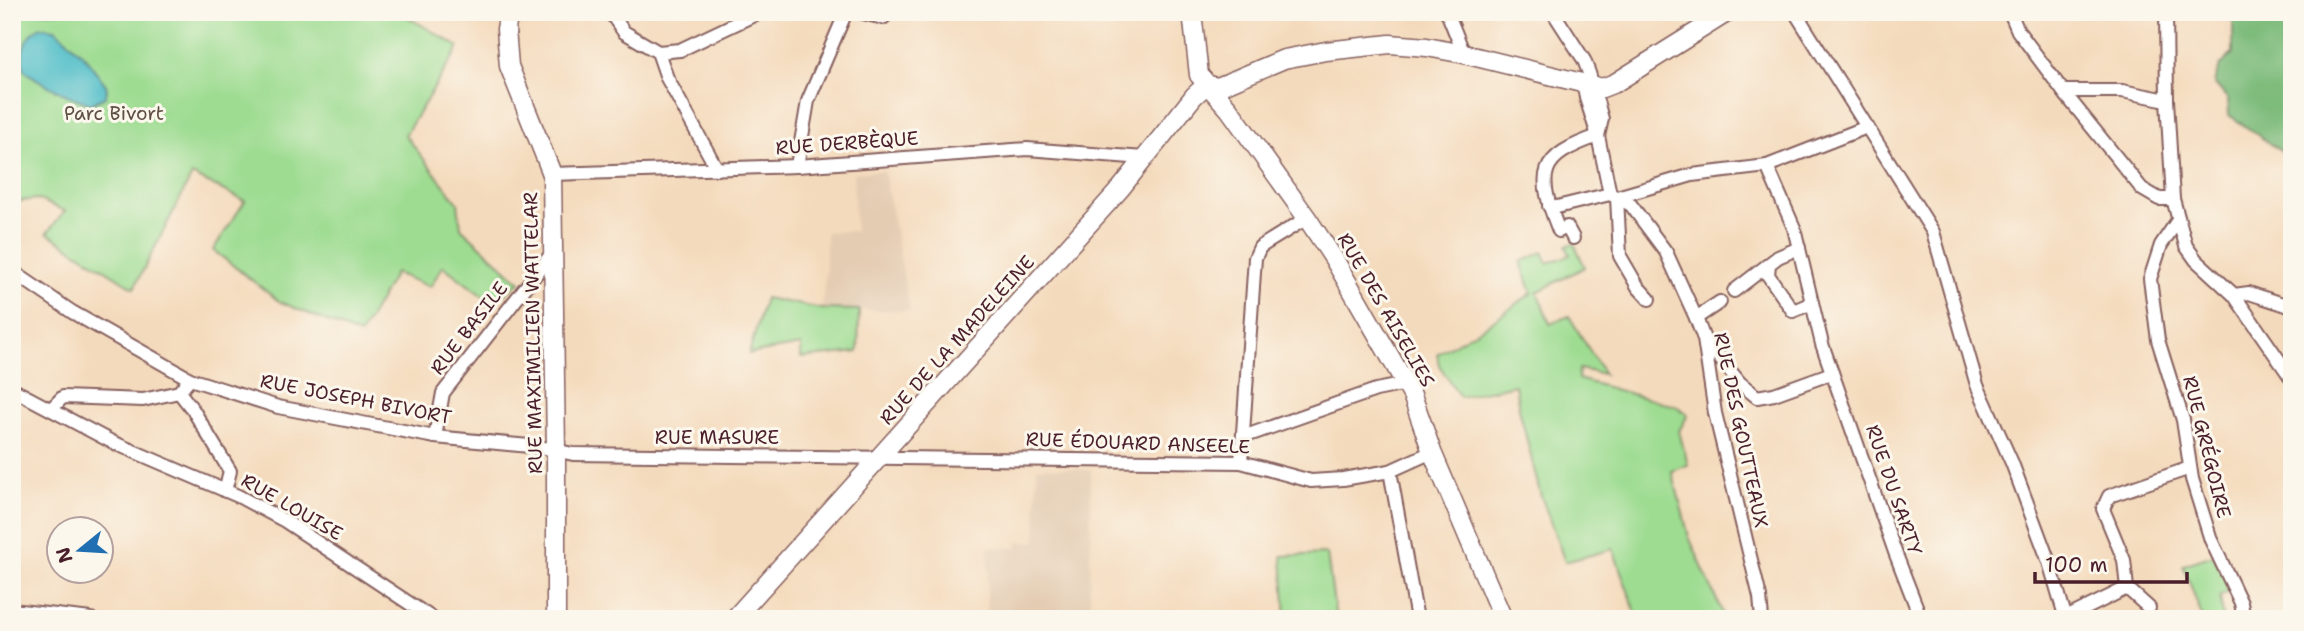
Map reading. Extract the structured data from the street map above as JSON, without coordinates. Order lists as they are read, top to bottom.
{
  "streets": {
    "street": [
      "RUE DERBÈQUE",
      "RUE DES AISELIES",
      "RUE BASILE",
      "RUE MAXIMILIEN WATTELAR",
      "RUE DE LA MADELEINE",
      "RUE JOSEPH BIVORT",
      "RUE DES GOUTTEAUX",
      "RUE MASURE",
      "RUE ÉDOUARD ANSEELE",
      "RUE GRÉGOIRE",
      "RUE DU SARTY",
      "RUE LOUISE"
    ]
  },
  "crossings": [
    ["RUE DERBÈQUE", "RUE MAXIMILIEN WATTELAR"],
    ["RUE DERBÈQUE", "RUE DE LA MADELEINE"],
    ["RUE DES AISELIES", "RUE DE LA MADELEINE"],
    ["RUE DES AISELIES", "RUE ÉDOUARD ANSEELE"],
    ["RUE BASILE", "RUE MAXIMILIEN WATTELAR"],
    ["RUE BASILE", "RUE JOSEPH BIVORT"],
    ["RUE MAXIMILIEN WATTELAR", "RUE JOSEPH BIVORT"],
    ["RUE MAXIMILIEN WATTELAR", "RUE MASURE"],
    ["RUE DE LA MADELEINE", "RUE MASURE"],
    ["RUE DE LA MADELEINE", "RUE ÉDOUARD ANSEELE"],
    ["RUE JOSEPH BIVORT", "RUE MASURE"],
    ["RUE MASURE", "RUE ÉDOUARD ANSEELE"]
  ],
  "parks": ["Parc Bivort"],
  "scale_bar": "100 m",
  "north": "left"
}
